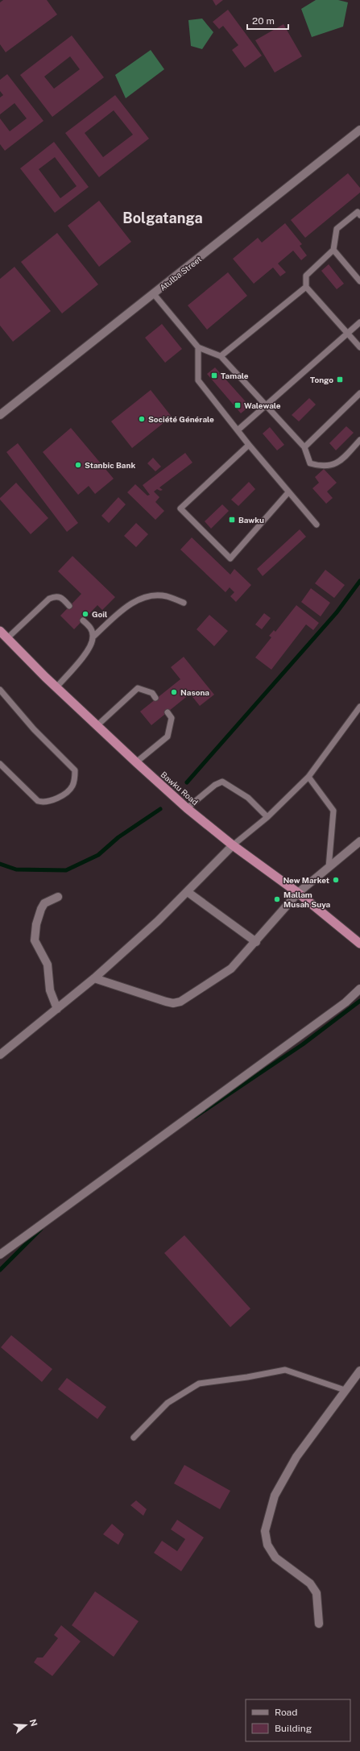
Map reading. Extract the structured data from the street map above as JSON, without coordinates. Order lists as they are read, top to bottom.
{
  "streets": {
    "highway": ["Bawku Road"],
    "street": ["Atulba Street"]
  },
  "districts": ["Bolgatanga"],
  "places": {
    "transit": [
      "Tamale",
      "Tongo",
      "Walewale",
      "Bawku"
    ],
    "other": [
      "Société Générale",
      "Stanbic Bank",
      "Goil",
      "Nasona",
      "New Market",
      "Mallam Musah Suya"
    ]
  },
  "legend": ["Road", "Building"],
  "scale_bar": "20 m",
  "north": "right"
}
